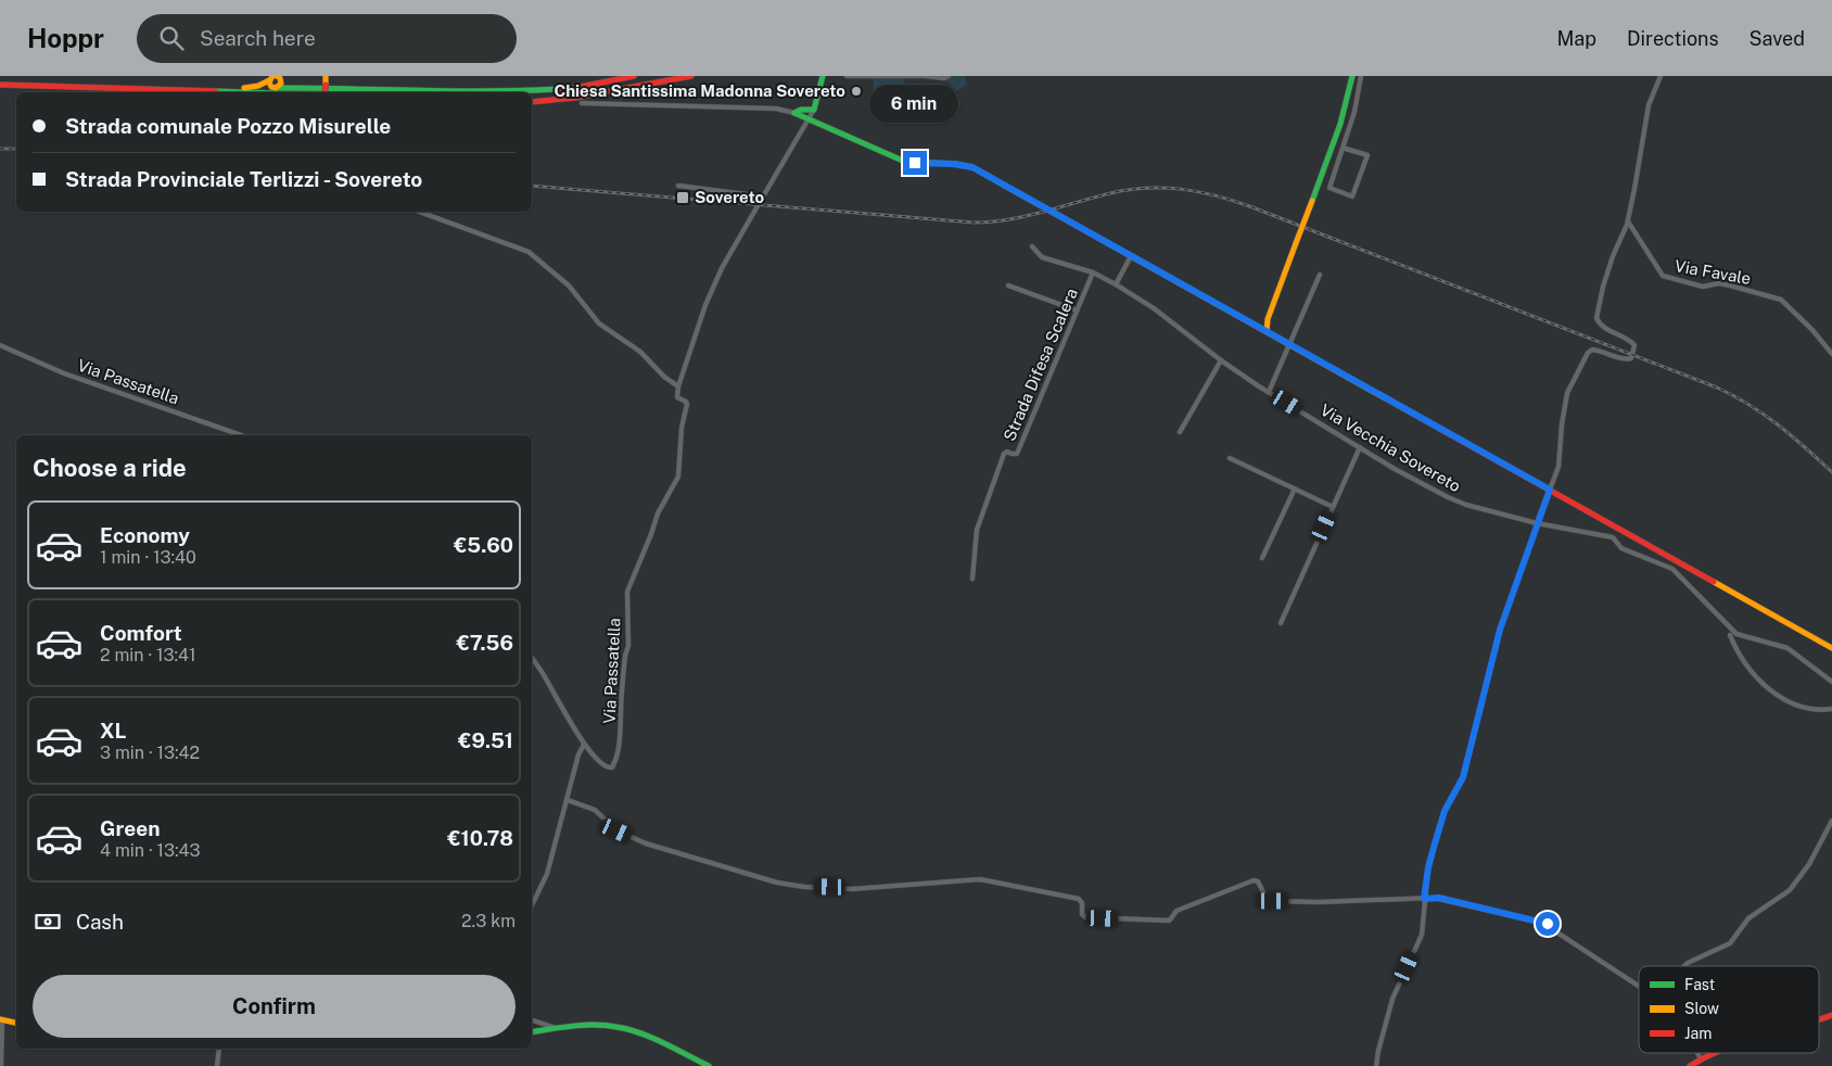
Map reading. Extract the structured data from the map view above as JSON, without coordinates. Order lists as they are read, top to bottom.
{
  "streets": {
    "street": [
      "Via Favale",
      "Strada Difesa Scalera",
      "Via Passatella",
      "Via Vecchia Sovereto"
    ]
  },
  "crossings": [
    ["Strada Difesa Scalera", "Via Vecchia Sovereto"]
  ],
  "places": {
    "other": ["Chiesa Santissima Madonna Sovereto"],
    "transit": ["Sovereto"]
  },
  "legend": ["Fast", "Slow", "Jam"],
  "page": {
    "header": "Hoppr",
    "search": "Search here",
    "nav": ["Map", "Directions", "Saved"],
    "bubble": "6 min",
    "banner": ["Strada comunale Pozzo Misurelle", "Strada Provinciale Terlizzi - Sovereto"],
    "heading": "Choose a ride",
    "list": [
      {
        "name": "Economy",
        "note": "1 min · 13:40",
        "value": "€5.60"
      },
      {
        "name": "Comfort",
        "note": "2 min · 13:41",
        "value": "€7.56"
      },
      {
        "name": "XL",
        "note": "3 min · 13:42",
        "value": "€9.51"
      },
      {
        "name": "Green",
        "note": "4 min · 13:43",
        "value": "€10.78"
      }
    ],
    "pay": ["Cash", "2.3 km"],
    "buttons": "Confirm"
  }
}
